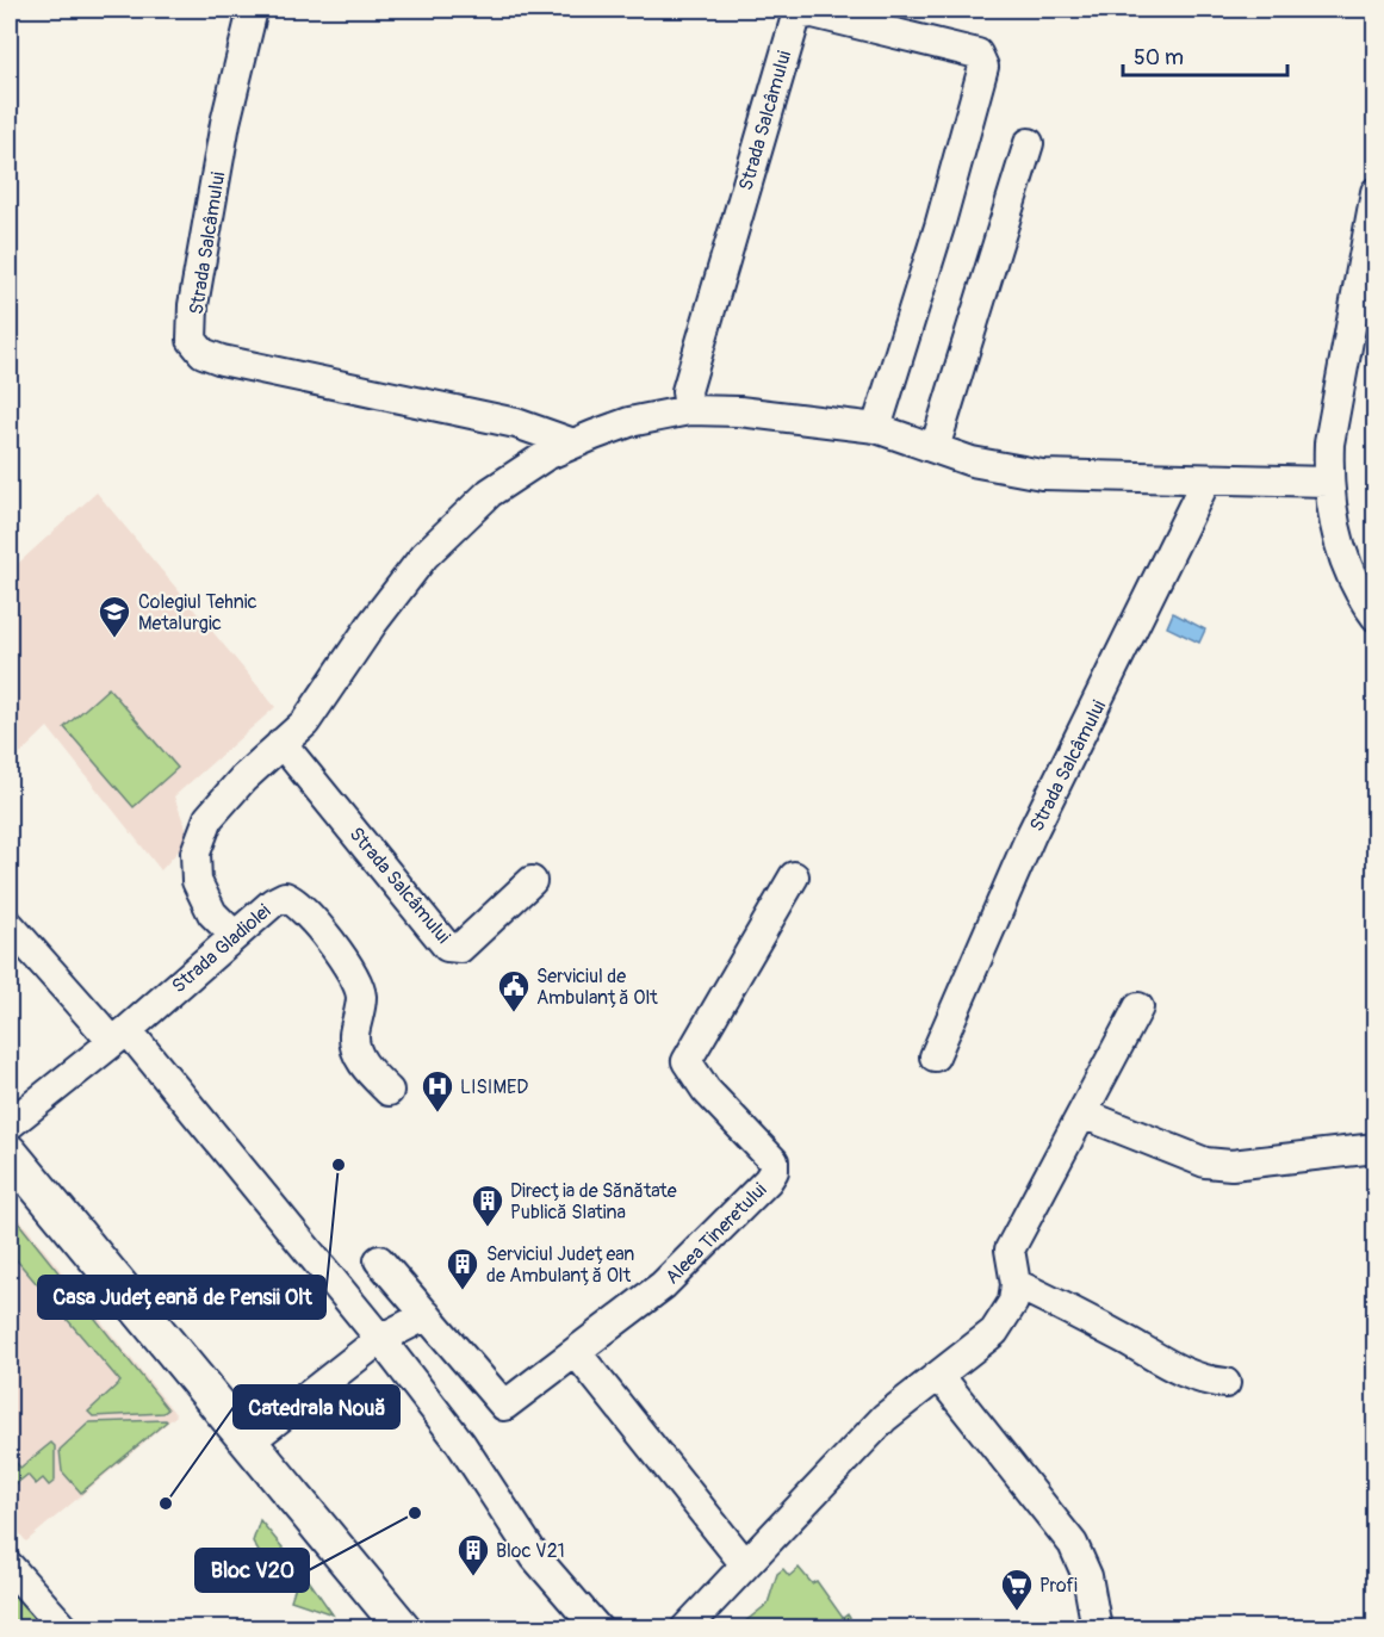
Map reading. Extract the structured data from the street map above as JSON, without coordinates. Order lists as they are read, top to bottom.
{
  "streets": {
    "street": ["Strada Salcâmului", "Strada Gladiolei", "Aleea Tineretului"]
  },
  "places": {
    "school or university": ["Colegiul Tehnic Metalurgic"],
    "public building": ["Serviciul de Ambulanță Olt"],
    "hospital": ["LISIMED"],
    "other": ["Casa Județeană de Pensii Olt", "Catedrala Nouă", "Bloc V20"],
    "building": ["Direcția de Sănătate Publică Slatina", "Serviciul Județean de Ambulanță Olt", "Bloc V21"],
    "supermarket": ["Profi"]
  },
  "scale_bar": "50 m"
}
